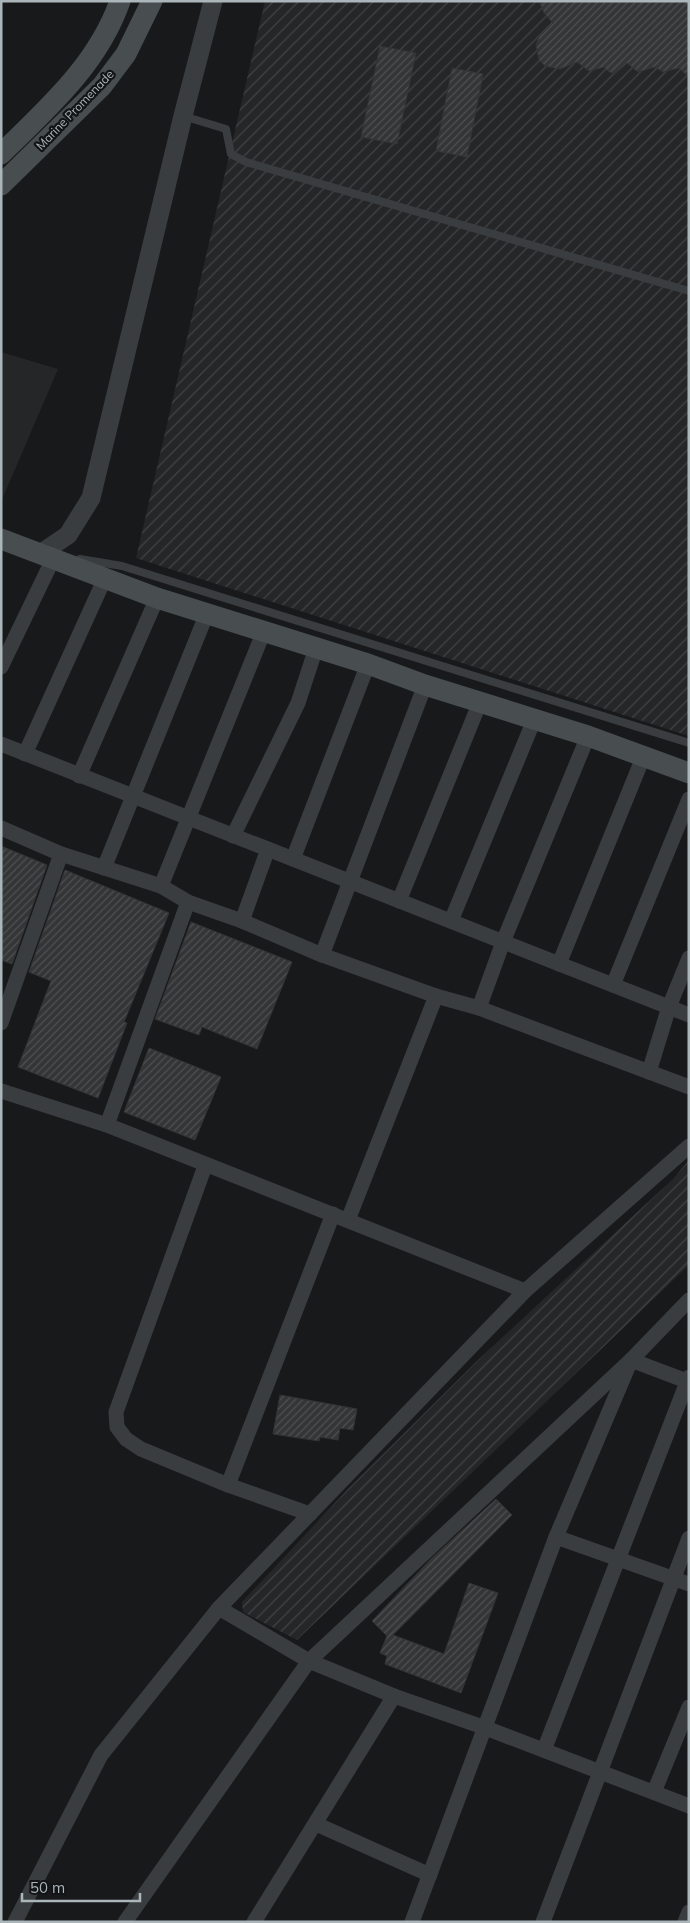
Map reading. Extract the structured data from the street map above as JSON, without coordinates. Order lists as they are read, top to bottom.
{
  "streets": {
    "main road": ["Marine Promenade"]
  },
  "scale_bar": "50 m"
}
